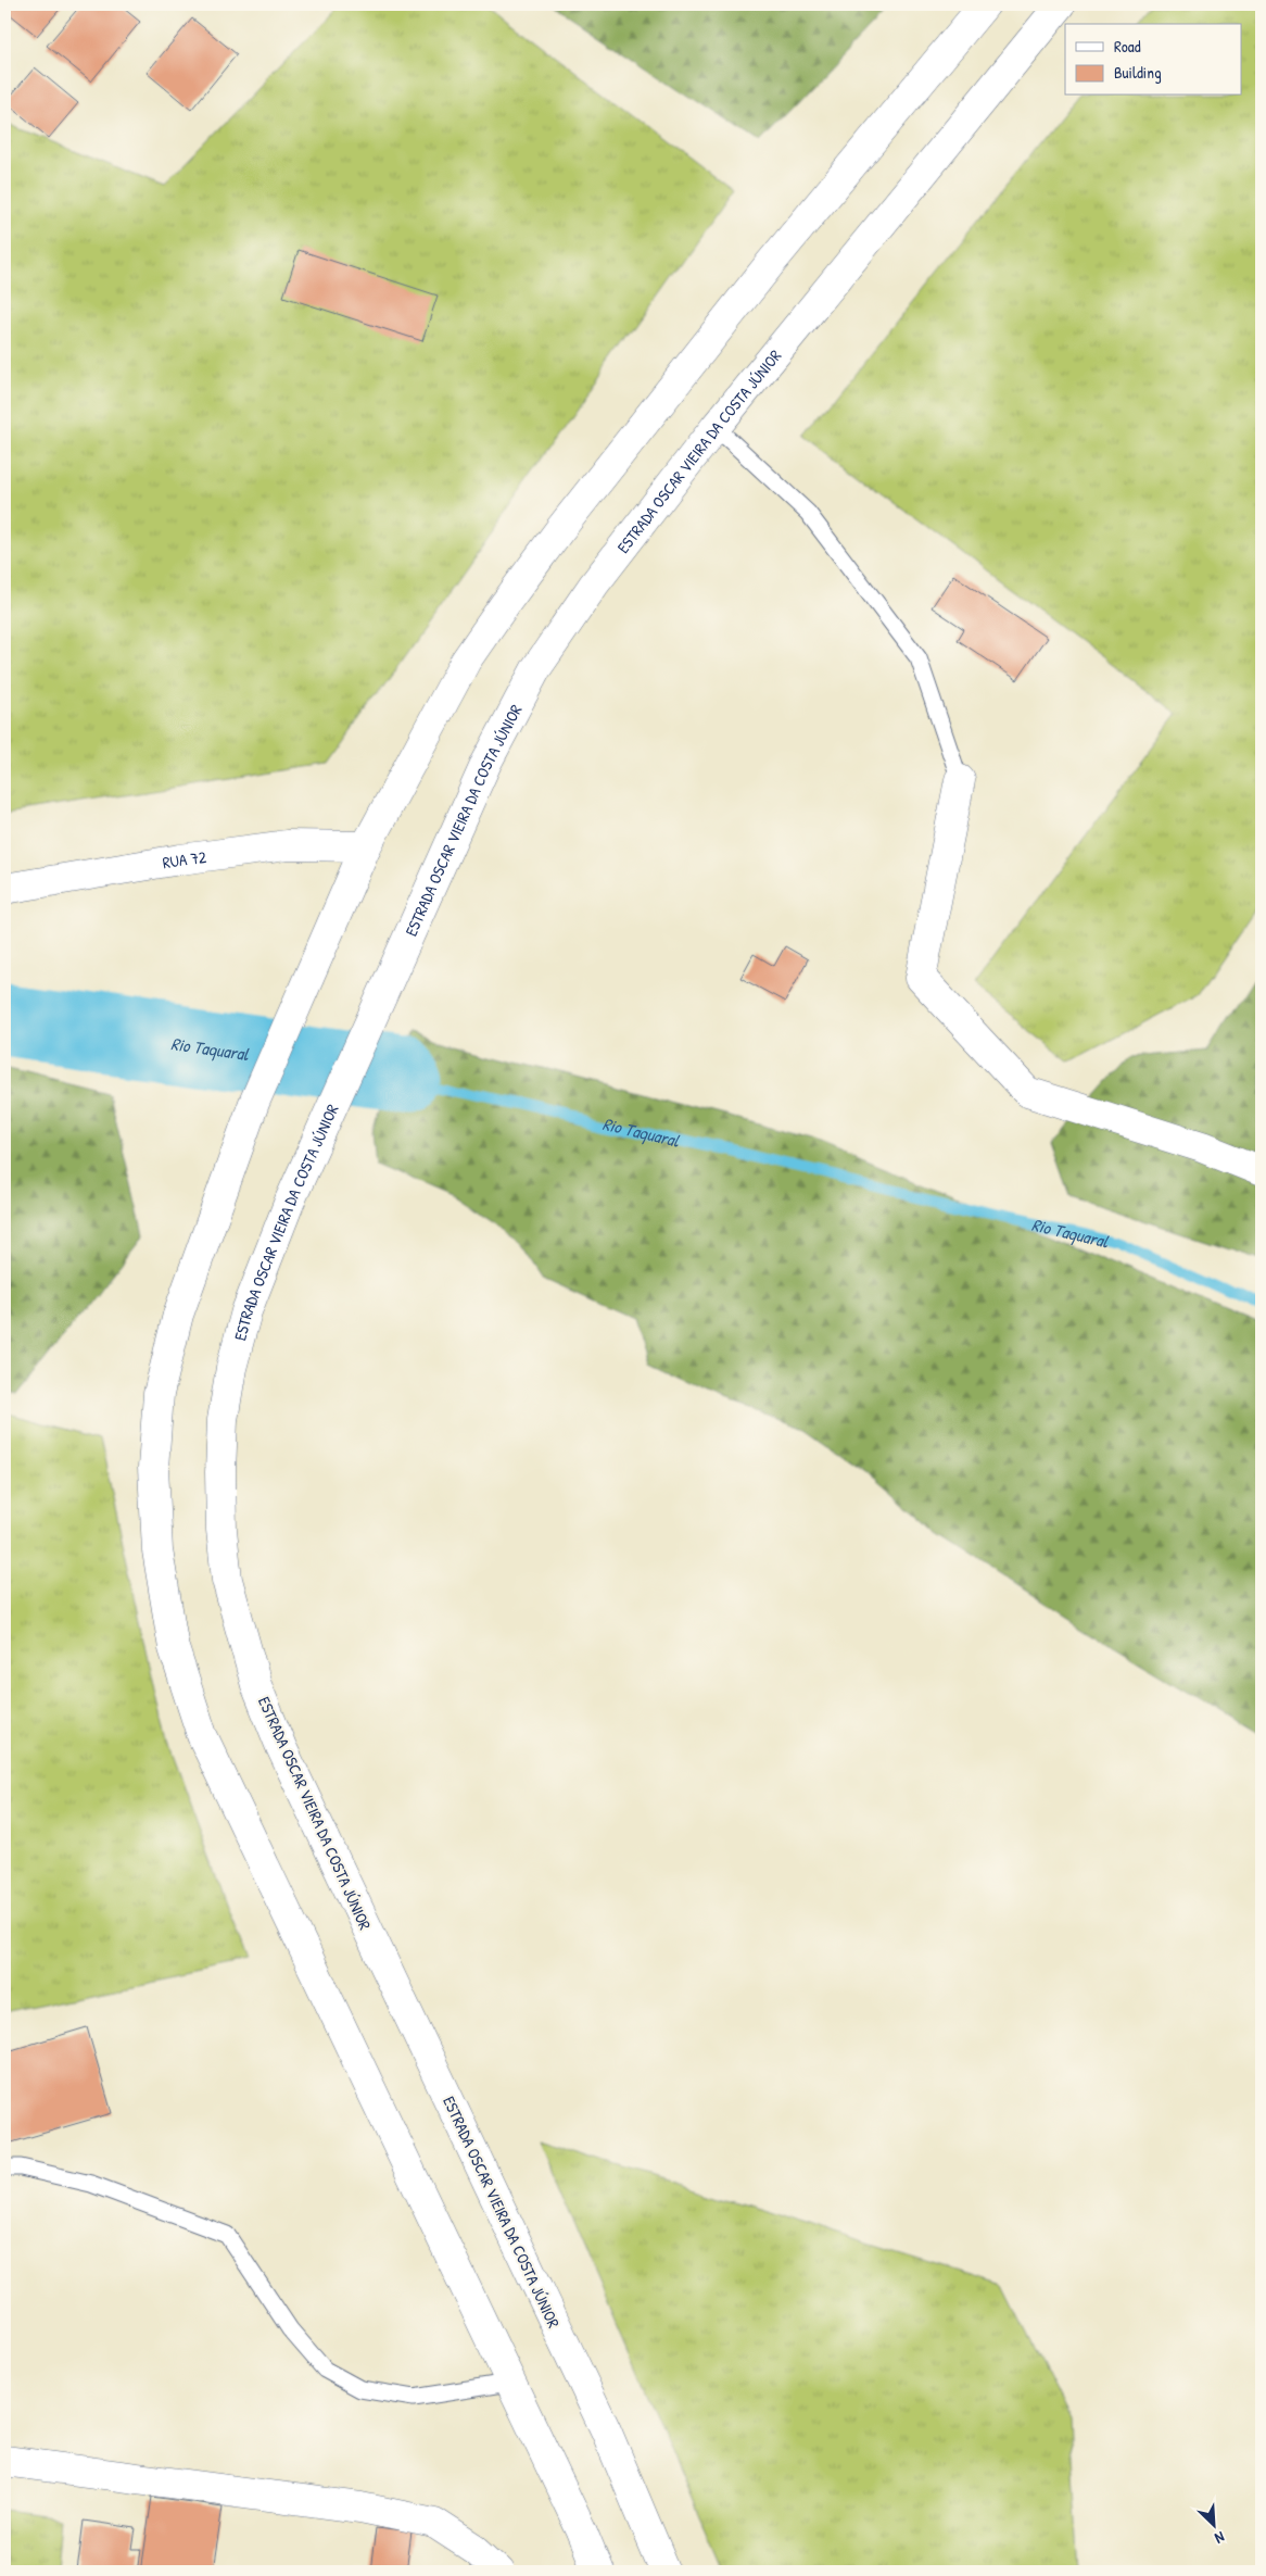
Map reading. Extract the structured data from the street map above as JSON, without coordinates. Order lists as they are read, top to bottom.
{
  "streets": {
    "main road": ["ESTRADA OSCAR VIEIRA DA COSTA JÚNIOR", "RUA 72"]
  },
  "water": ["Rio Taquaral"],
  "legend": ["Road", "Building"],
  "north": "bottom right"
}
